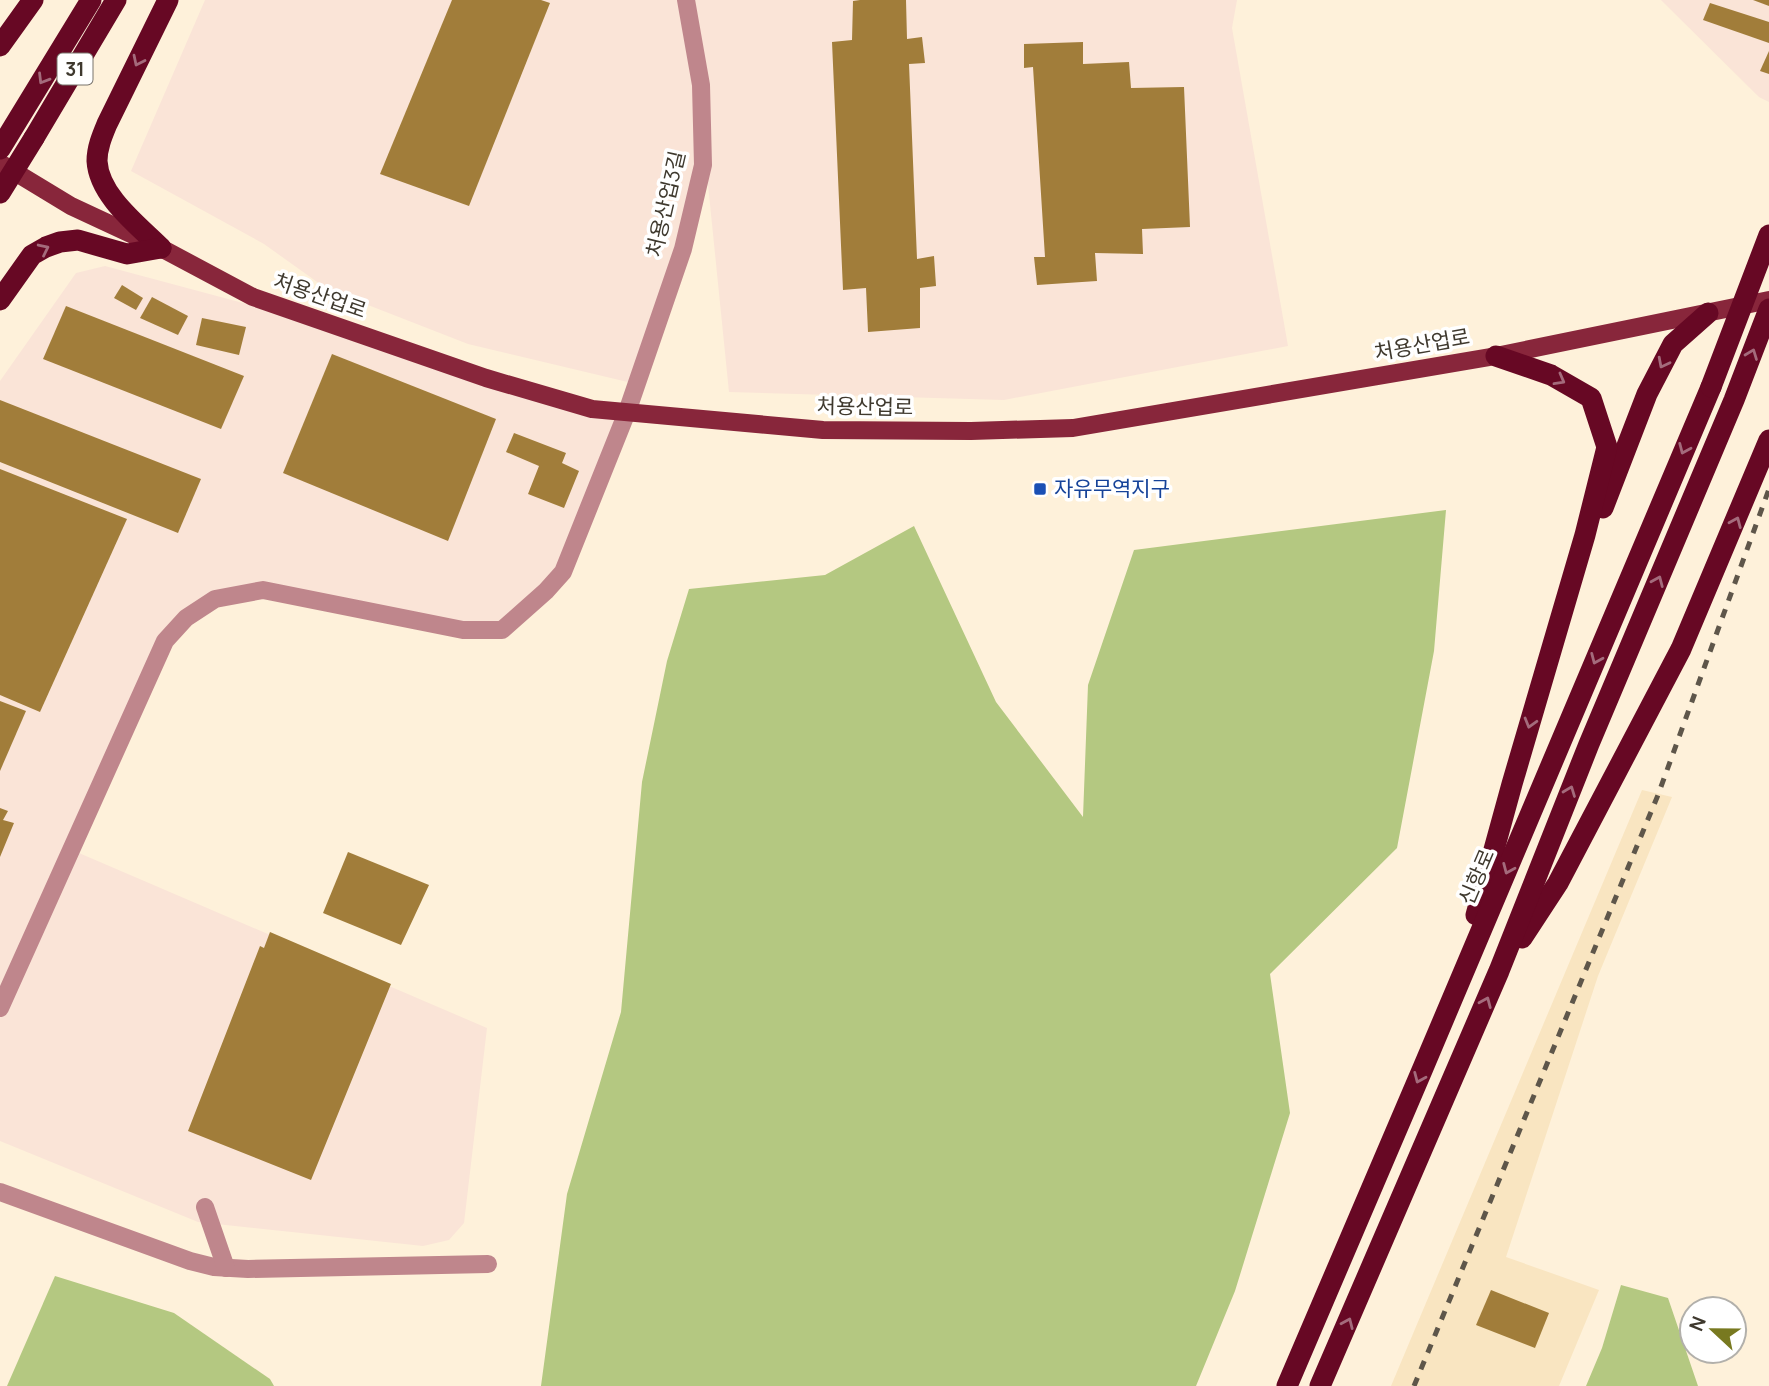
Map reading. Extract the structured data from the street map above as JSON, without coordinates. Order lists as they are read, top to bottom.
{
  "streets": {
    "highway": ["31", "신항로"],
    "main road": ["처용산업로"],
    "street": ["처용산업3길"]
  },
  "crossings": [
    ["처용산업3길", "처용산업로"]
  ],
  "places": {
    "transit": ["자유무역지구"]
  },
  "north": "left"
}
